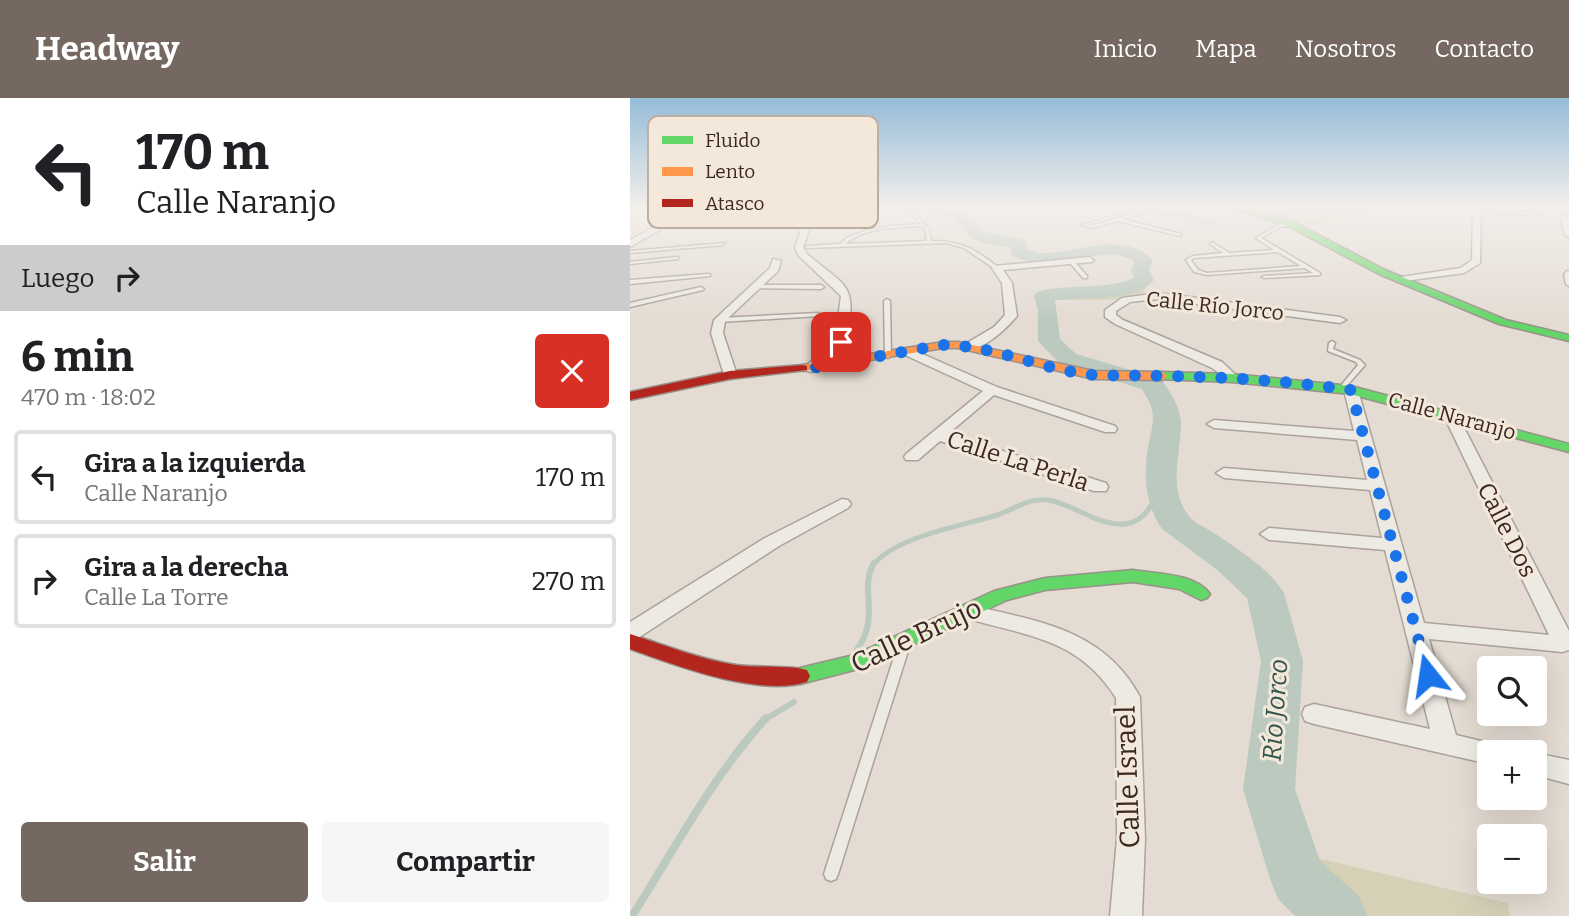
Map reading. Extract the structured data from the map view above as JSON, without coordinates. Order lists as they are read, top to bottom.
{
  "streets": {
    "street": [
      "Calle Río Jorco",
      "Calle Naranjo",
      "Calle La Perla",
      "Calle Dos",
      "Calle Brujo",
      "Calle Israel"
    ]
  },
  "crossings": [
    ["Calle Río Jorco", "Calle Naranjo"],
    ["Calle Naranjo", "Calle Dos"],
    ["Calle Brujo", "Calle Israel"]
  ],
  "water": ["Río Jorco"],
  "legend": ["Fluido", "Lento", "Atasco"],
  "page": {
    "header": "Headway",
    "nav": [
      "Inicio",
      "Mapa",
      "Nosotros",
      "Contacto"
    ],
    "turn": ["170 m", "Calle Naranjo"],
    "then": "Luego",
    "heading": ["6 min", "470 m · 18:02"],
    "list": [
      {
        "name": "Gira a la izquierda",
        "note": "Calle Naranjo",
        "value": "170 m"
      },
      {
        "name": "Gira a la derecha",
        "note": "Calle La Torre",
        "value": "270 m"
      }
    ],
    "map_buttons": ["+", "−"],
    "buttons": ["Salir", "Compartir"]
  }
}
